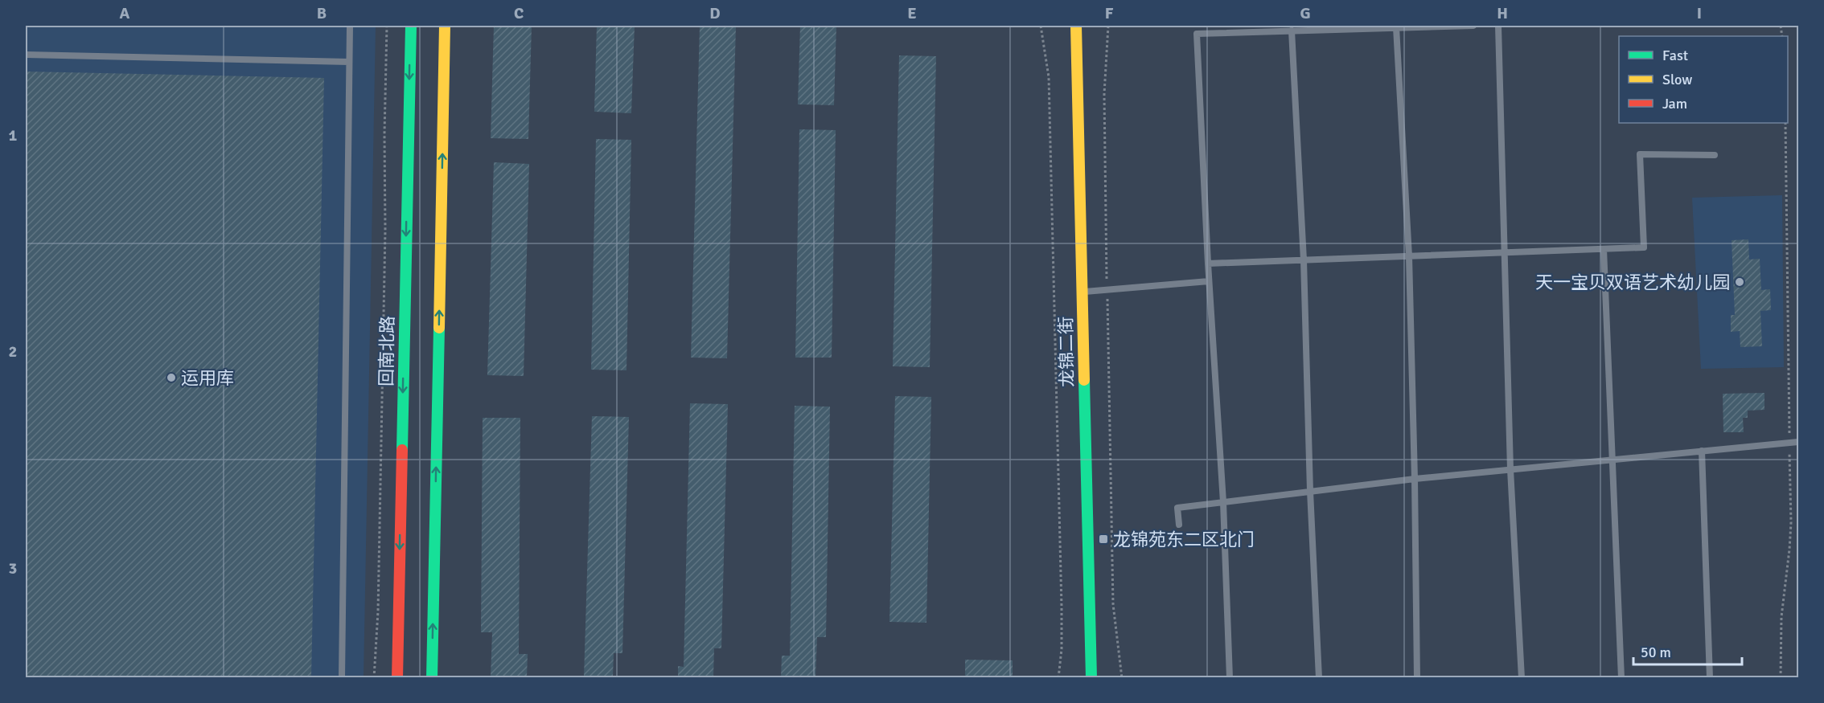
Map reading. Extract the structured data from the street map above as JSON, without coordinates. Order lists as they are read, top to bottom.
{
  "streets": {
    "main road": ["回南北路", "龙锦二街"]
  },
  "places": {
    "other": ["天一宝贝双语艺术幼儿园", "运用库"],
    "transit": ["龙锦苑东二区北门"]
  },
  "legend": ["Fast", "Slow", "Jam"],
  "scale_bar": "50 m",
  "grid": {
    "columns": [
      "A",
      "B",
      "C",
      "D",
      "E",
      "F",
      "G",
      "H",
      "I"
    ],
    "rows": ["1", "2", "3"]
  }
}
